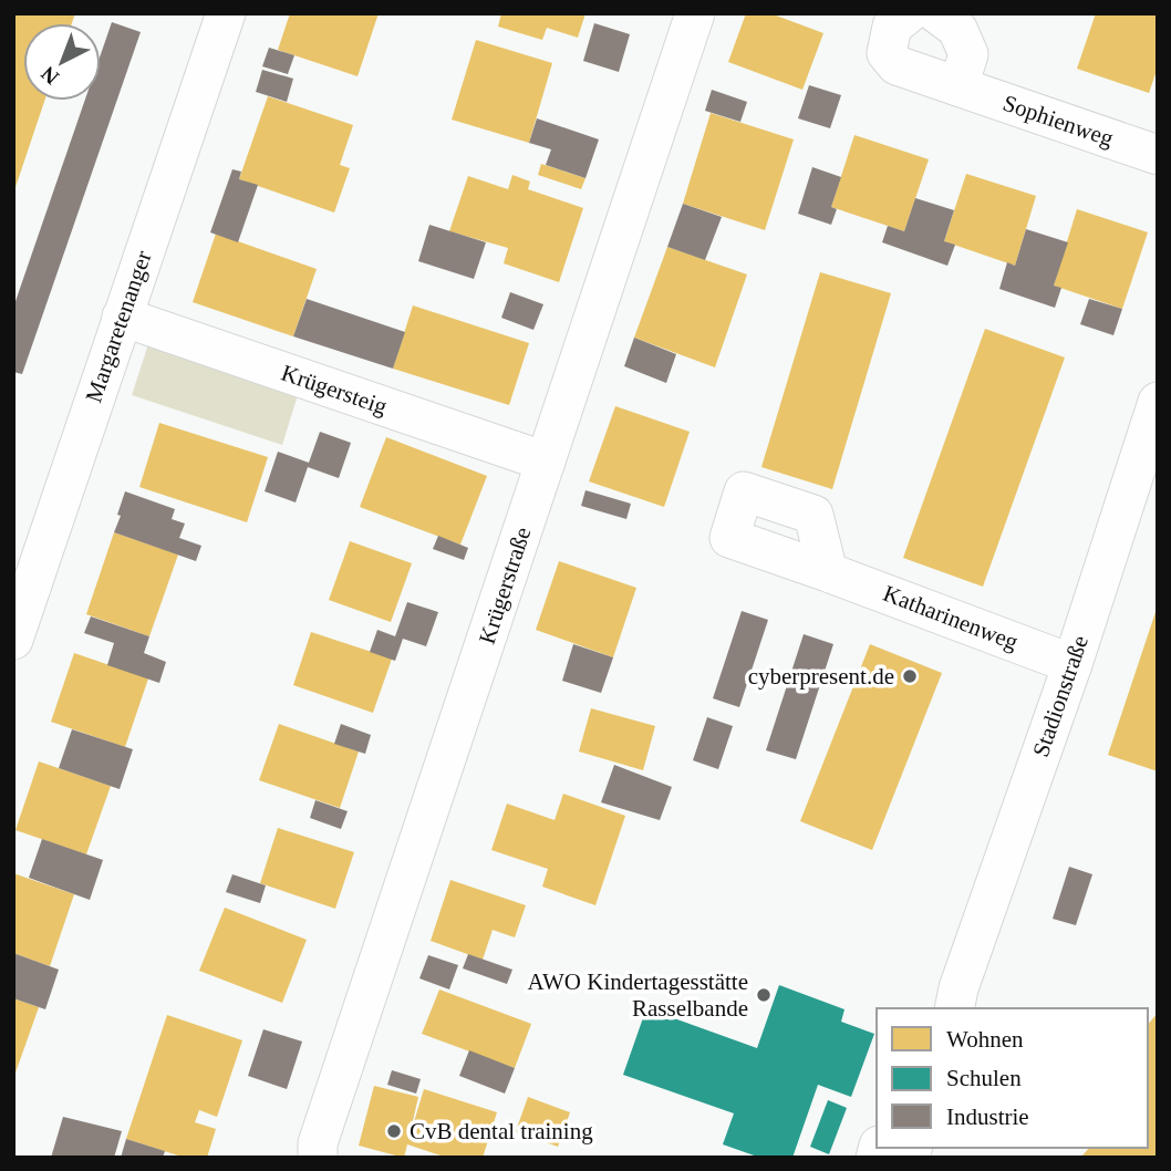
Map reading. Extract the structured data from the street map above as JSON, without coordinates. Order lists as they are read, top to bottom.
{
  "streets": {
    "street": [
      "Sophienweg",
      "Margaretenanger",
      "Krügersteig",
      "Krügerstraße",
      "Katharinenweg",
      "Stadionstraße"
    ]
  },
  "crossings": [
    ["Margaretenanger", "Krügersteig"],
    ["Krügersteig", "Krügerstraße"],
    ["Katharinenweg", "Stadionstraße"]
  ],
  "places": ["cyberpresent.de", "AWO Kindertagesstätte Rasselbande", "CvB dental training"],
  "legend": ["Wohnen", "Schulen", "Industrie"],
  "north": "bottom left"
}
